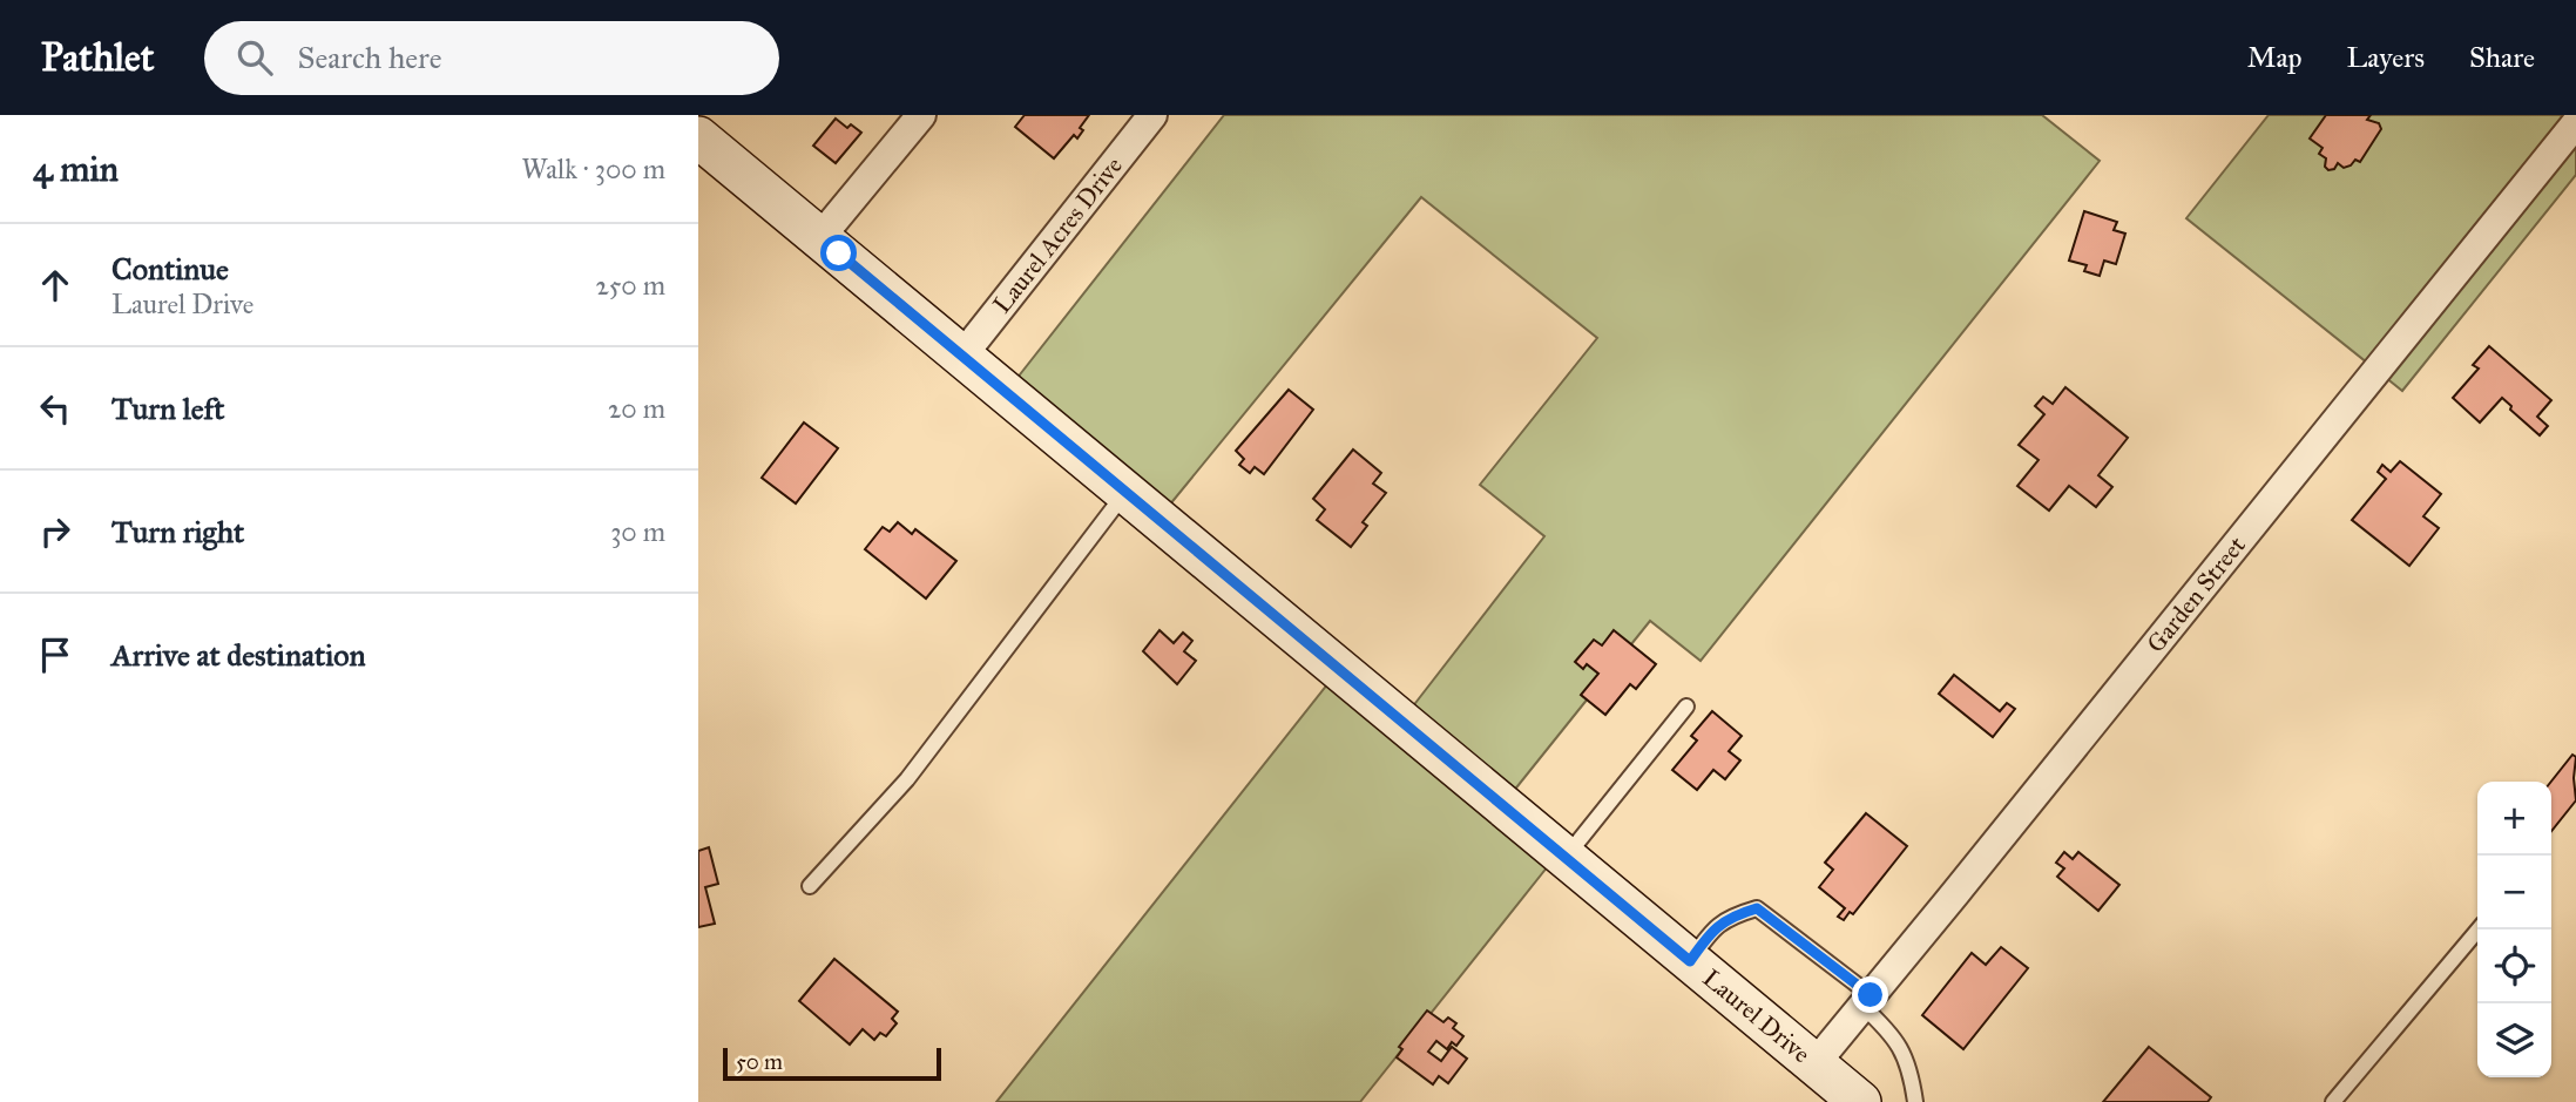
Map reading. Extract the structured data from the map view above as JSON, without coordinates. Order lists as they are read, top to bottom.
{
  "streets": {
    "street": ["Laurel Acres Drive", "Garden Street", "Laurel Drive"]
  },
  "crossings": [
    ["Laurel Acres Drive", "Laurel Drive"],
    ["Garden Street", "Laurel Drive"]
  ],
  "scale_bar": "50 m",
  "page": {
    "header": "Pathlet",
    "search": "Search here",
    "nav": ["Map", "Layers", "Share"],
    "heading": ["4 min", "Walk · 300 m"],
    "list": [
      ["Continue", "Laurel Drive", "250 m"],
      ["Turn left", "20 m"],
      ["Turn right", "30 m"],
      "Arrive at destination"
    ],
    "map_buttons": ["+", "−"],
    "scale": "50 m"
  }
}
